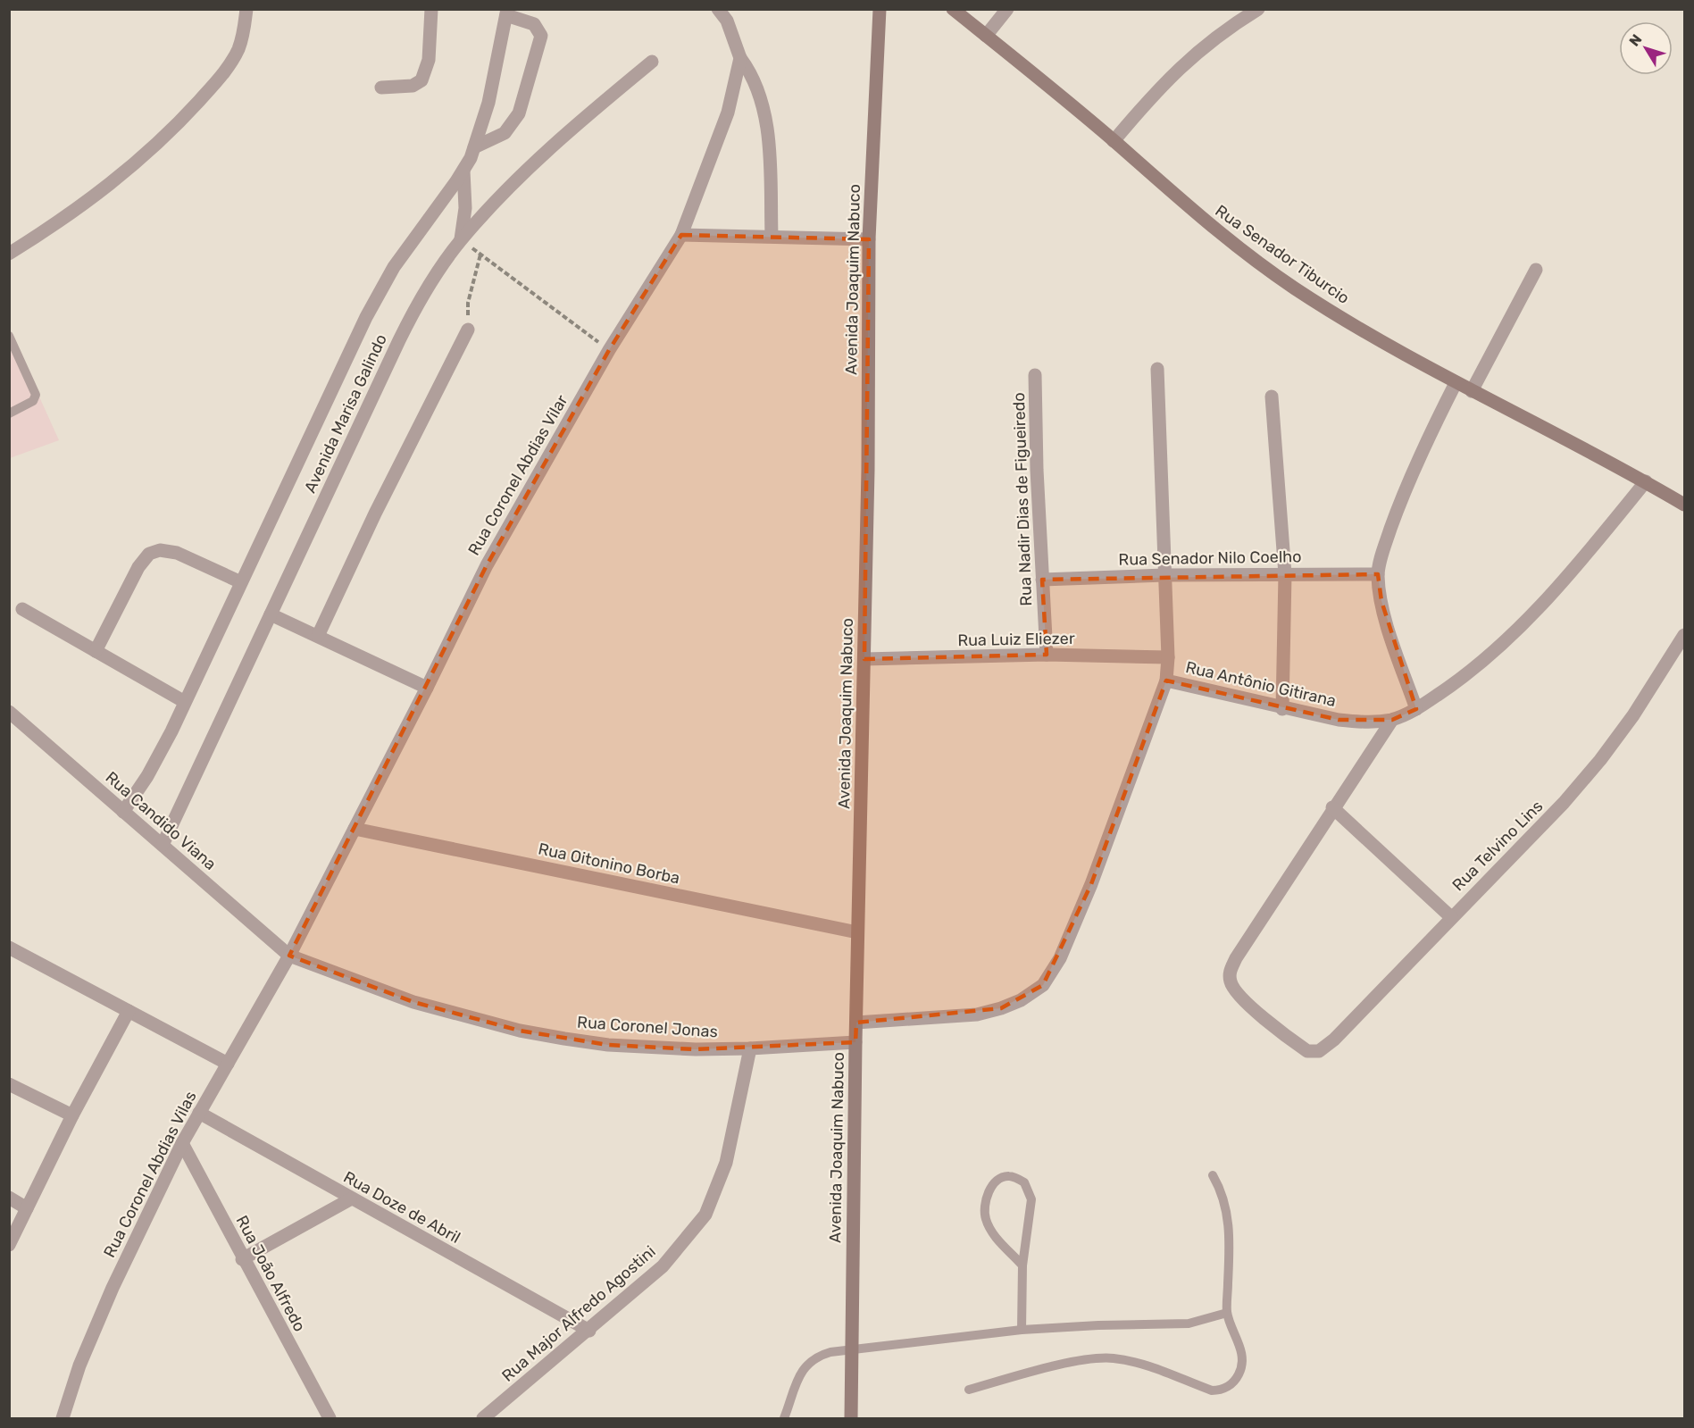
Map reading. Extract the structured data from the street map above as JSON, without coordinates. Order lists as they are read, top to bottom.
{
  "streets": {
    "street": [
      "Rua Senador Tiburcio",
      "Avenida Joaquim Nabuco",
      "Avenida Marisa Galindo",
      "Rua Coronel Abdias Vilar",
      "Rua Nadir Dias de Figueiredo",
      "Rua Senador Nilo Coelho",
      "Rua Luiz Eliezer",
      "Rua Antônio Gitirana",
      "Rua Candido Viana",
      "Rua Telvino Lins",
      "Rua Oitonino Borba",
      "Rua Coronel Jonas",
      "Rua Coronel Abdias Vilas",
      "Rua Doze de Abril",
      "Rua João Alfredo",
      "Rua Major Alfredo Agostini"
    ]
  },
  "crossings": [
    ["Rua Senador Tiburcio", "Rua Antônio Gitirana"],
    ["Avenida Joaquim Nabuco", "Rua Luiz Eliezer"],
    ["Avenida Joaquim Nabuco", "Rua Antônio Gitirana"],
    ["Avenida Joaquim Nabuco", "Rua Oitonino Borba"],
    ["Avenida Joaquim Nabuco", "Rua Coronel Jonas"],
    ["Avenida Marisa Galindo", "Rua Candido Viana"],
    ["Rua Coronel Abdias Vilar", "Rua Candido Viana"],
    ["Rua Coronel Abdias Vilar", "Rua Oitonino Borba"],
    ["Rua Coronel Abdias Vilar", "Rua Coronel Jonas"],
    ["Rua Coronel Abdias Vilar", "Rua Coronel Abdias Vilas"],
    ["Rua Nadir Dias de Figueiredo", "Rua Senador Nilo Coelho"],
    ["Rua Nadir Dias de Figueiredo", "Rua Luiz Eliezer"],
    ["Rua Candido Viana", "Rua Coronel Jonas"],
    ["Rua Candido Viana", "Rua Coronel Abdias Vilas"],
    ["Rua Coronel Jonas", "Rua Coronel Abdias Vilas"],
    ["Rua Coronel Jonas", "Rua Major Alfredo Agostini"],
    ["Rua Coronel Abdias Vilas", "Rua Doze de Abril"],
    ["Rua Coronel Abdias Vilas", "Rua João Alfredo"],
    ["Rua Doze de Abril", "Rua Major Alfredo Agostini"]
  ],
  "north": "top left"
}
